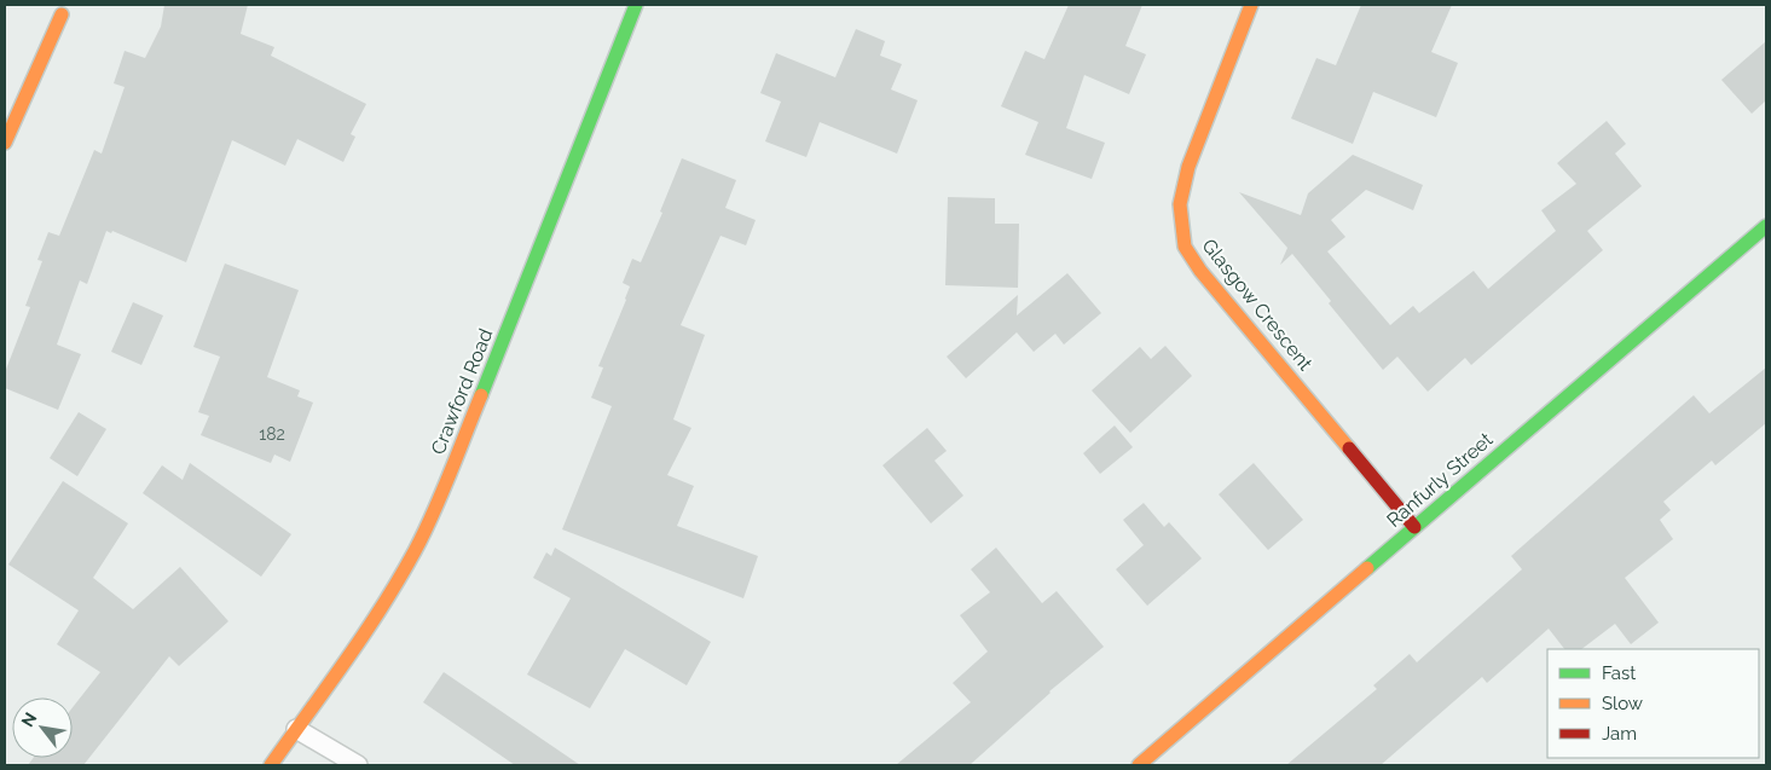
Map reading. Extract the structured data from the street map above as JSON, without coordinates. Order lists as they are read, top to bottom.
{
  "streets": {
    "street": ["Glasgow Crescent", "Crawford Road", "Ranfurly Street"]
  },
  "crossings": [
    ["Glasgow Crescent", "Ranfurly Street"]
  ],
  "house_numbers": ["182"],
  "legend": ["Fast", "Slow", "Jam"],
  "north": "top left"
}
